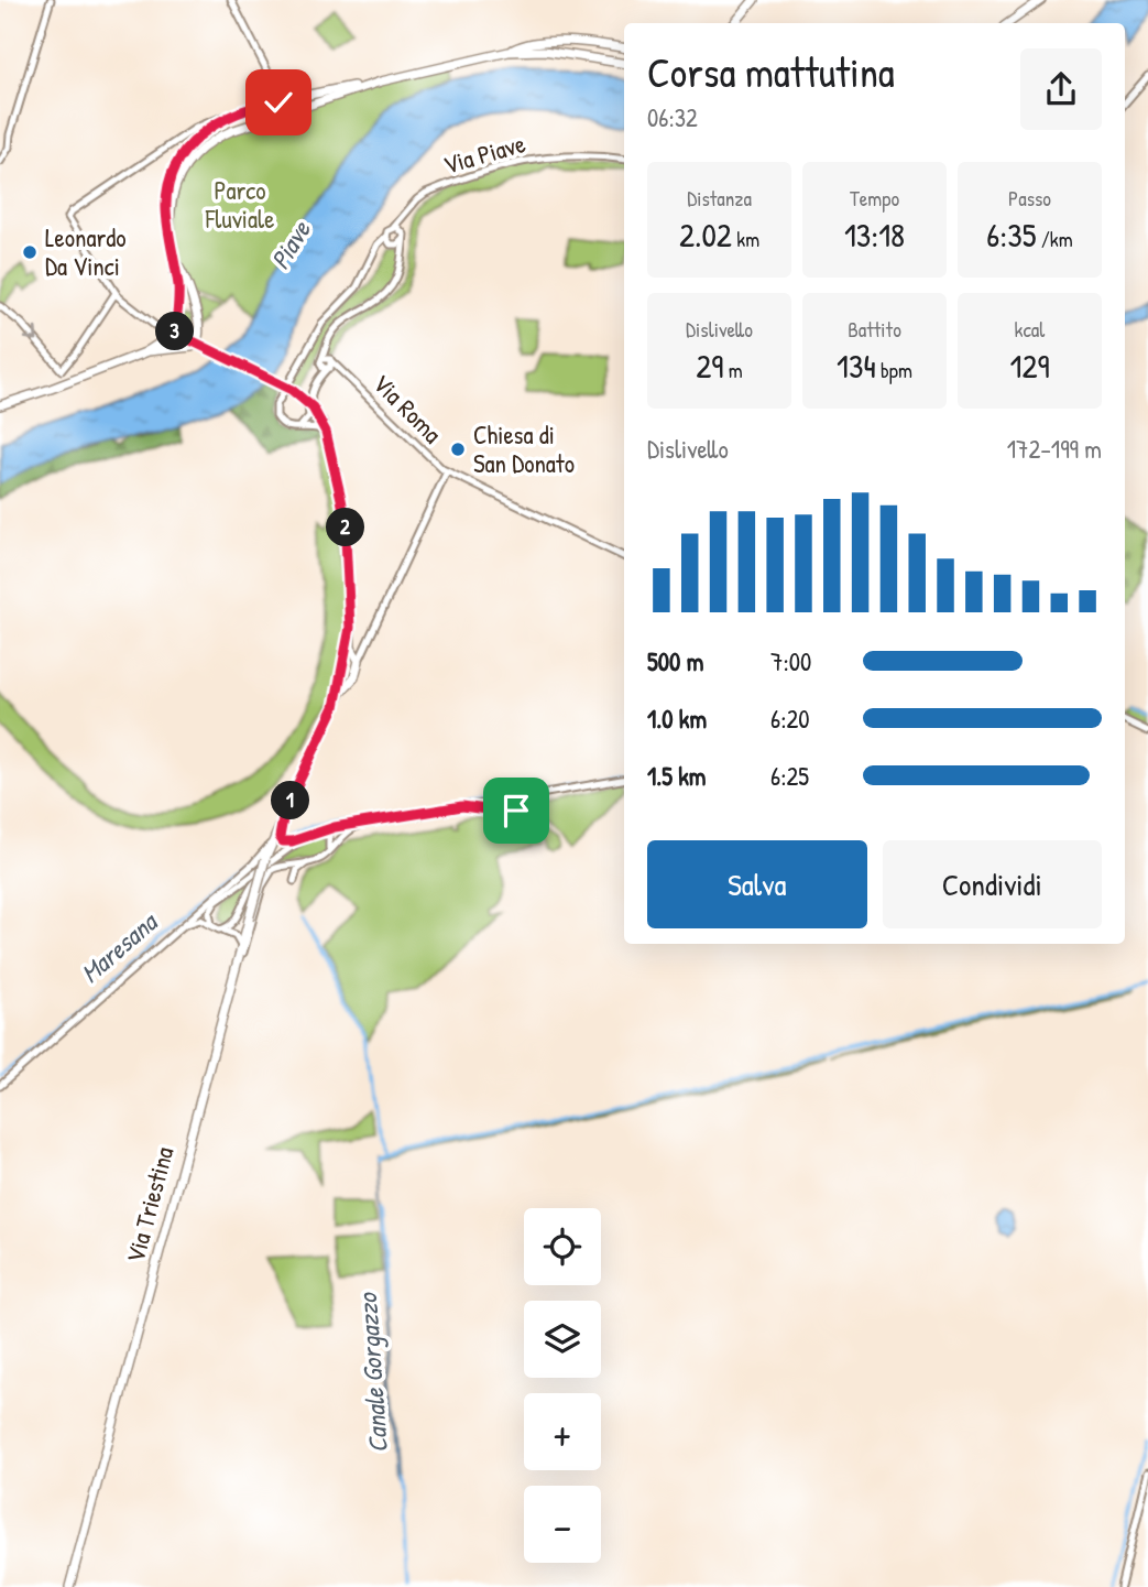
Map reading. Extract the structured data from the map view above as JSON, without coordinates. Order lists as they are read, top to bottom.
{
  "streets": {
    "main road": ["Via Triestina"],
    "street": ["Via Piave", "Via Roma"]
  },
  "water": ["Piave", "Maresana", "Canale Gorgazzo"],
  "parks": ["Parco Fluviale"],
  "places": ["Leonardo Da Vinci", "Chiesa di San Donato"],
  "page": {
    "heading": ["Corsa mattutina", "06:32"],
    "stats": [
      ["Distanza", "2.02 km"],
      ["Tempo", "13:18"],
      ["Passo", "6:35 /km"],
      ["Dislivello", "29 m"],
      ["Battito", "134 bpm"],
      ["kcal", "129"]
    ],
    "pins": ["3", "2", "1"],
    "chart": ["Dislivello", "172–199 m"],
    "list": [
      {
        "name": "500 m",
        "note": "7:00"
      },
      {
        "name": "1.0 km",
        "note": "6:20"
      },
      {
        "name": "1.5 km",
        "note": "6:25"
      }
    ],
    "buttons": ["Salva", "Condividi"],
    "map_buttons": ["+", "−"]
  }
}
